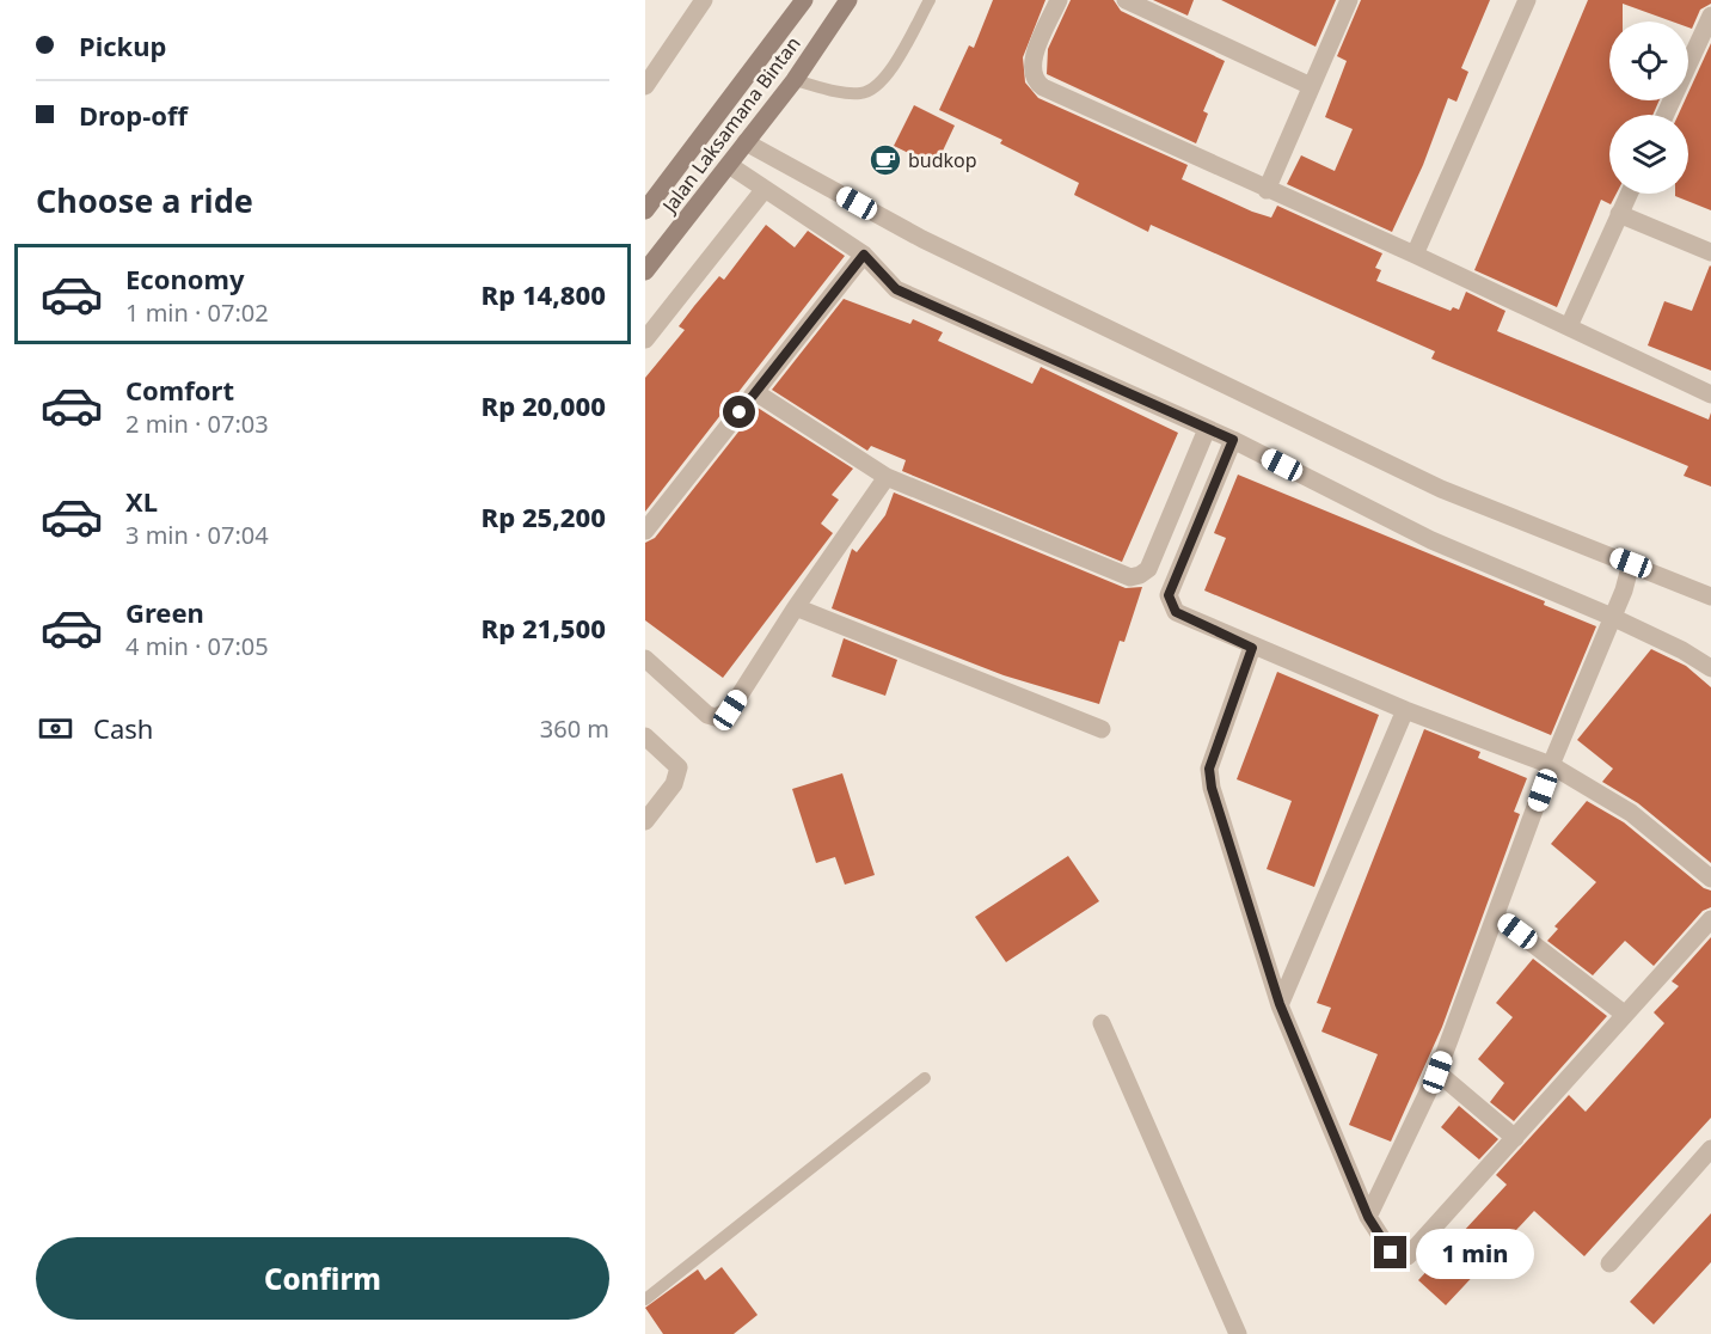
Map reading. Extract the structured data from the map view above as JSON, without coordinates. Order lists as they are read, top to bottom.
{
  "streets": {
    "main road": ["Jalan Laksamana Bintan"]
  },
  "places": {
    "cafe": ["budkop"]
  },
  "page": {
    "banner": ["Pickup", "Drop-off"],
    "heading": "Choose a ride",
    "list": [
      {
        "name": "Economy",
        "note": "1 min · 07:02",
        "value": "Rp 14,800"
      },
      {
        "name": "Comfort",
        "note": "2 min · 07:03",
        "value": "Rp 20,000"
      },
      {
        "name": "XL",
        "note": "3 min · 07:04",
        "value": "Rp 25,200"
      },
      {
        "name": "Green",
        "note": "4 min · 07:05",
        "value": "Rp 21,500"
      }
    ],
    "pay": ["Cash", "360 m"],
    "buttons": "Confirm",
    "bubble": "1 min"
  }
}
